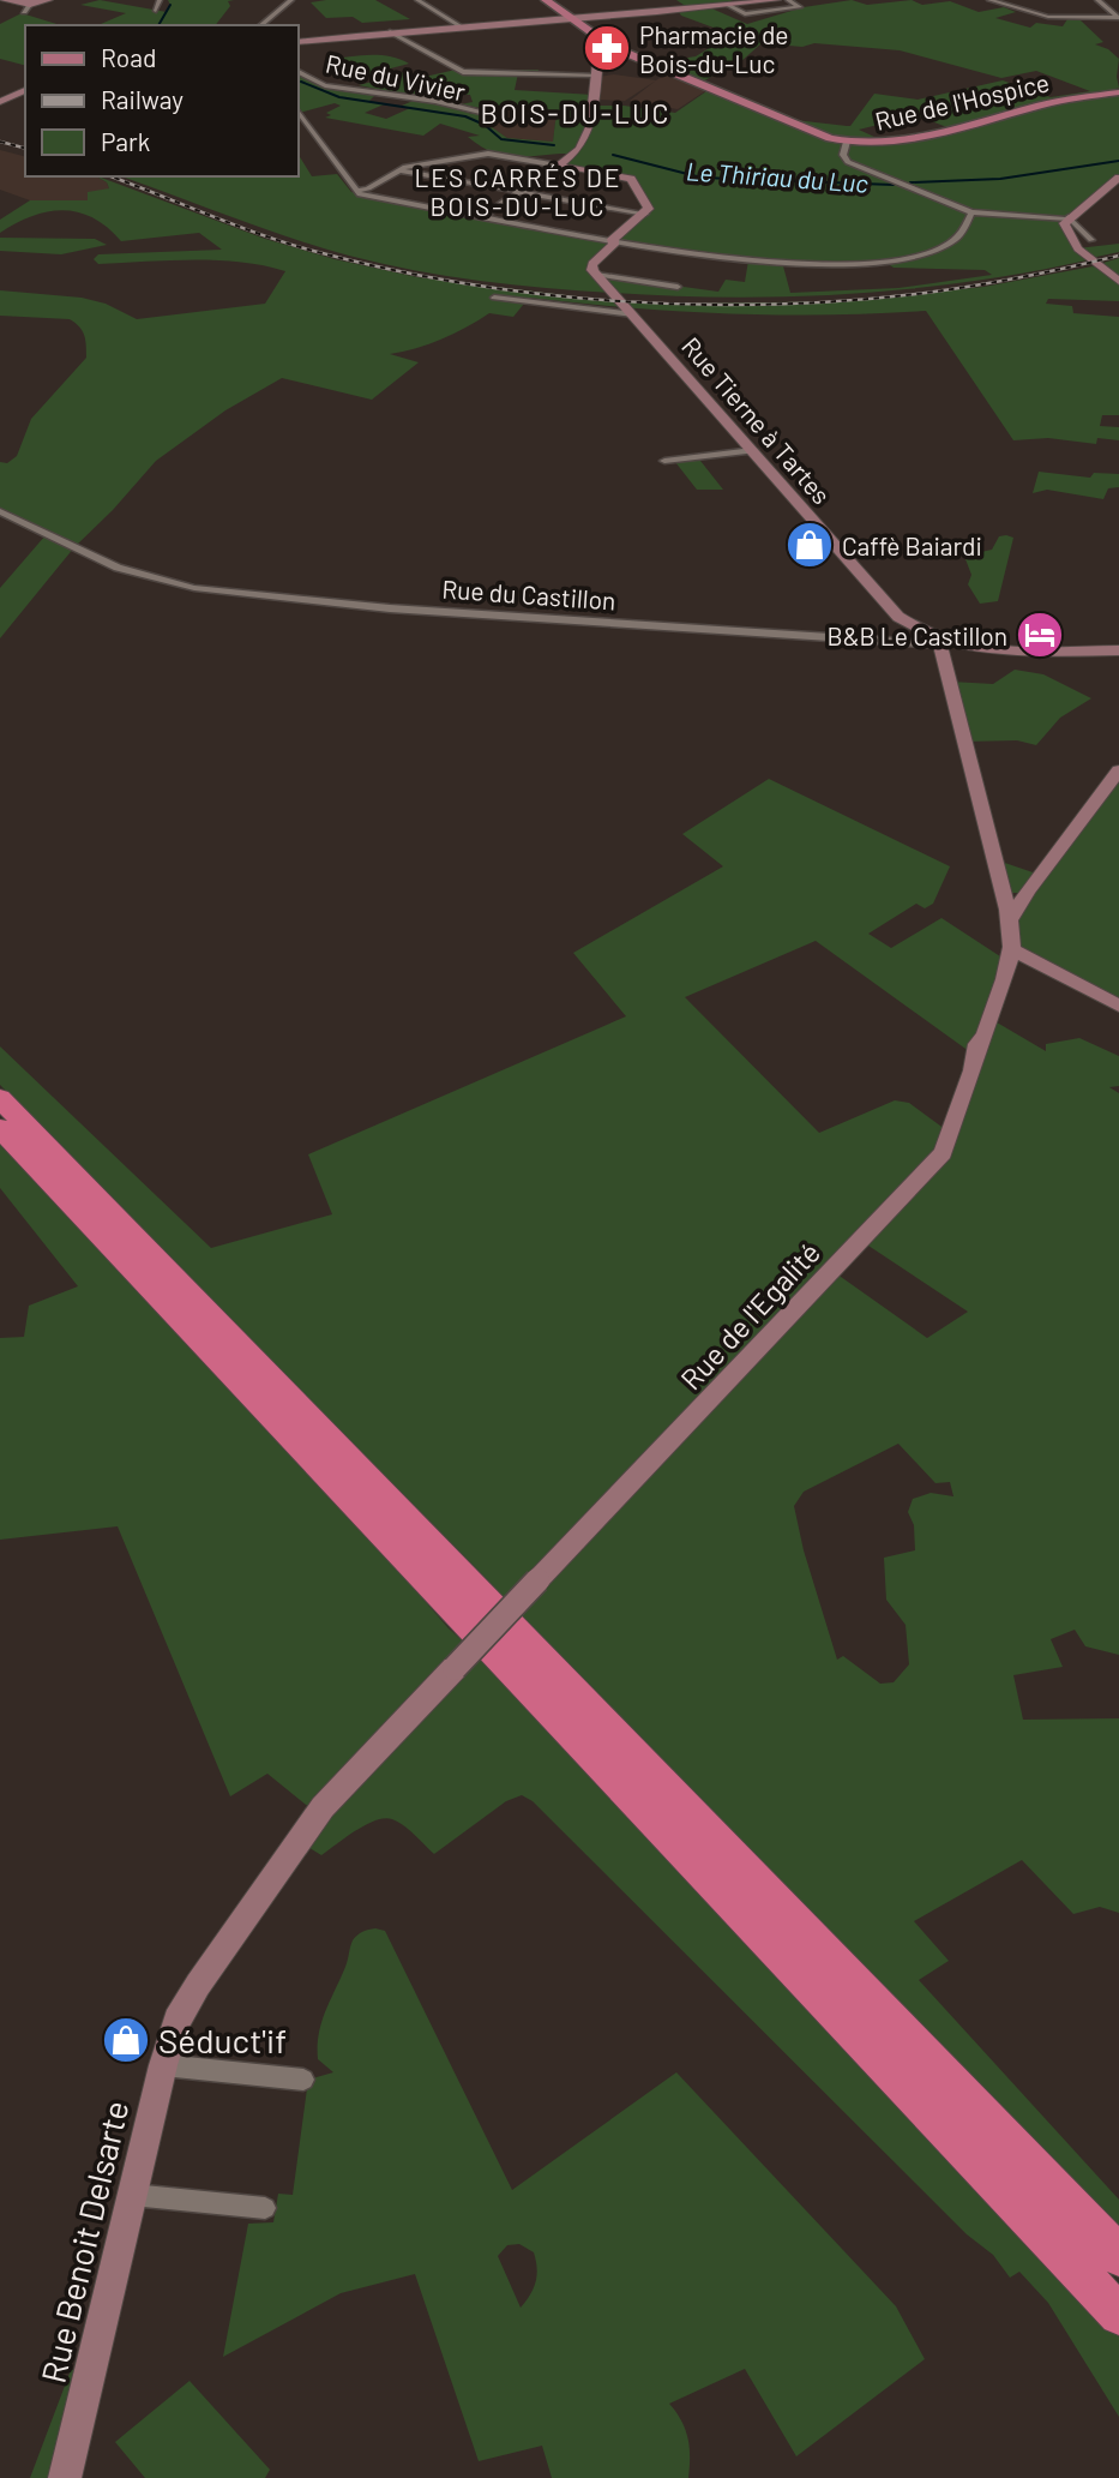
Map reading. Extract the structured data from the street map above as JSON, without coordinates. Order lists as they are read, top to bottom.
{
  "streets": {
    "main road": ["Rue de l'Hospice"],
    "street": [
      "Rue du Vivier",
      "Rue Tierne à Tartes",
      "Rue du Castillon",
      "Rue de l'Egalité",
      "Rue Benoit Delsarte"
    ]
  },
  "crossings": [
    ["Rue Tierne à Tartes", "Rue du Castillon"],
    ["Rue de l'Egalité", "Rue Benoit Delsarte"]
  ],
  "districts": ["BOIS-DU-LUC", "LES CARRÉS DE BOIS-DU-LUC"],
  "water": ["Le Thiriau du Luc"],
  "places": {
    "pharmacy": ["Pharmacie de Bois-du-Luc"],
    "shop": ["Caffè Baiardi", "Séduct'if"],
    "hotel": ["B&B Le Castillon"]
  },
  "legend": ["Road", "Railway", "Park"]
}
